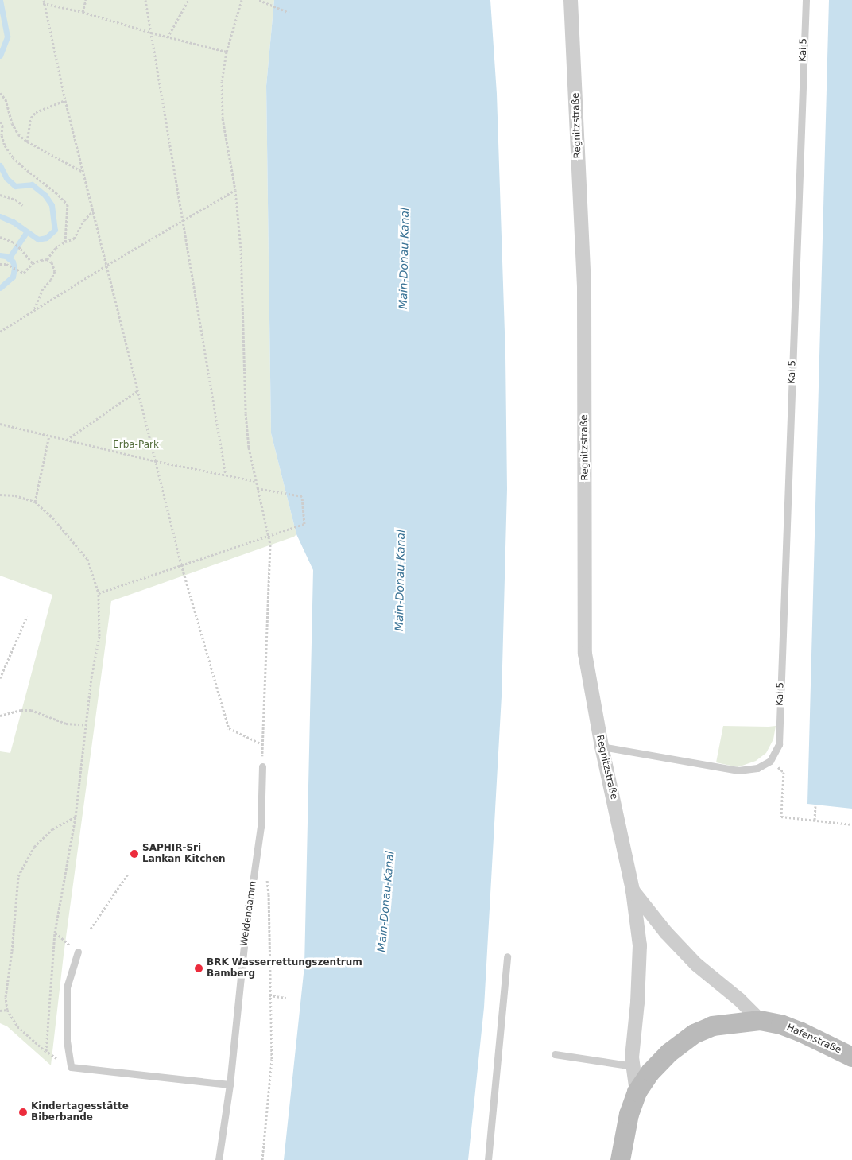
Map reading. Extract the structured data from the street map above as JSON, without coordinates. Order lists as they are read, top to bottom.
{
  "streets": {
    "street": ["Regnitzstraße", "Hafenstraße"],
    "lane": ["Kai 5", "Weidendamm"]
  },
  "crossings": [
    ["Regnitzstraße", "Hafenstraße"]
  ],
  "water": ["Main-Donau-Kanal"],
  "parks": ["Erba-Park"],
  "places": ["SAPHIR-Sri Lankan Kitchen", "BRK Wasserrettungszentrum Bamberg", "Kindertagesstätte Biberbande"]
}
